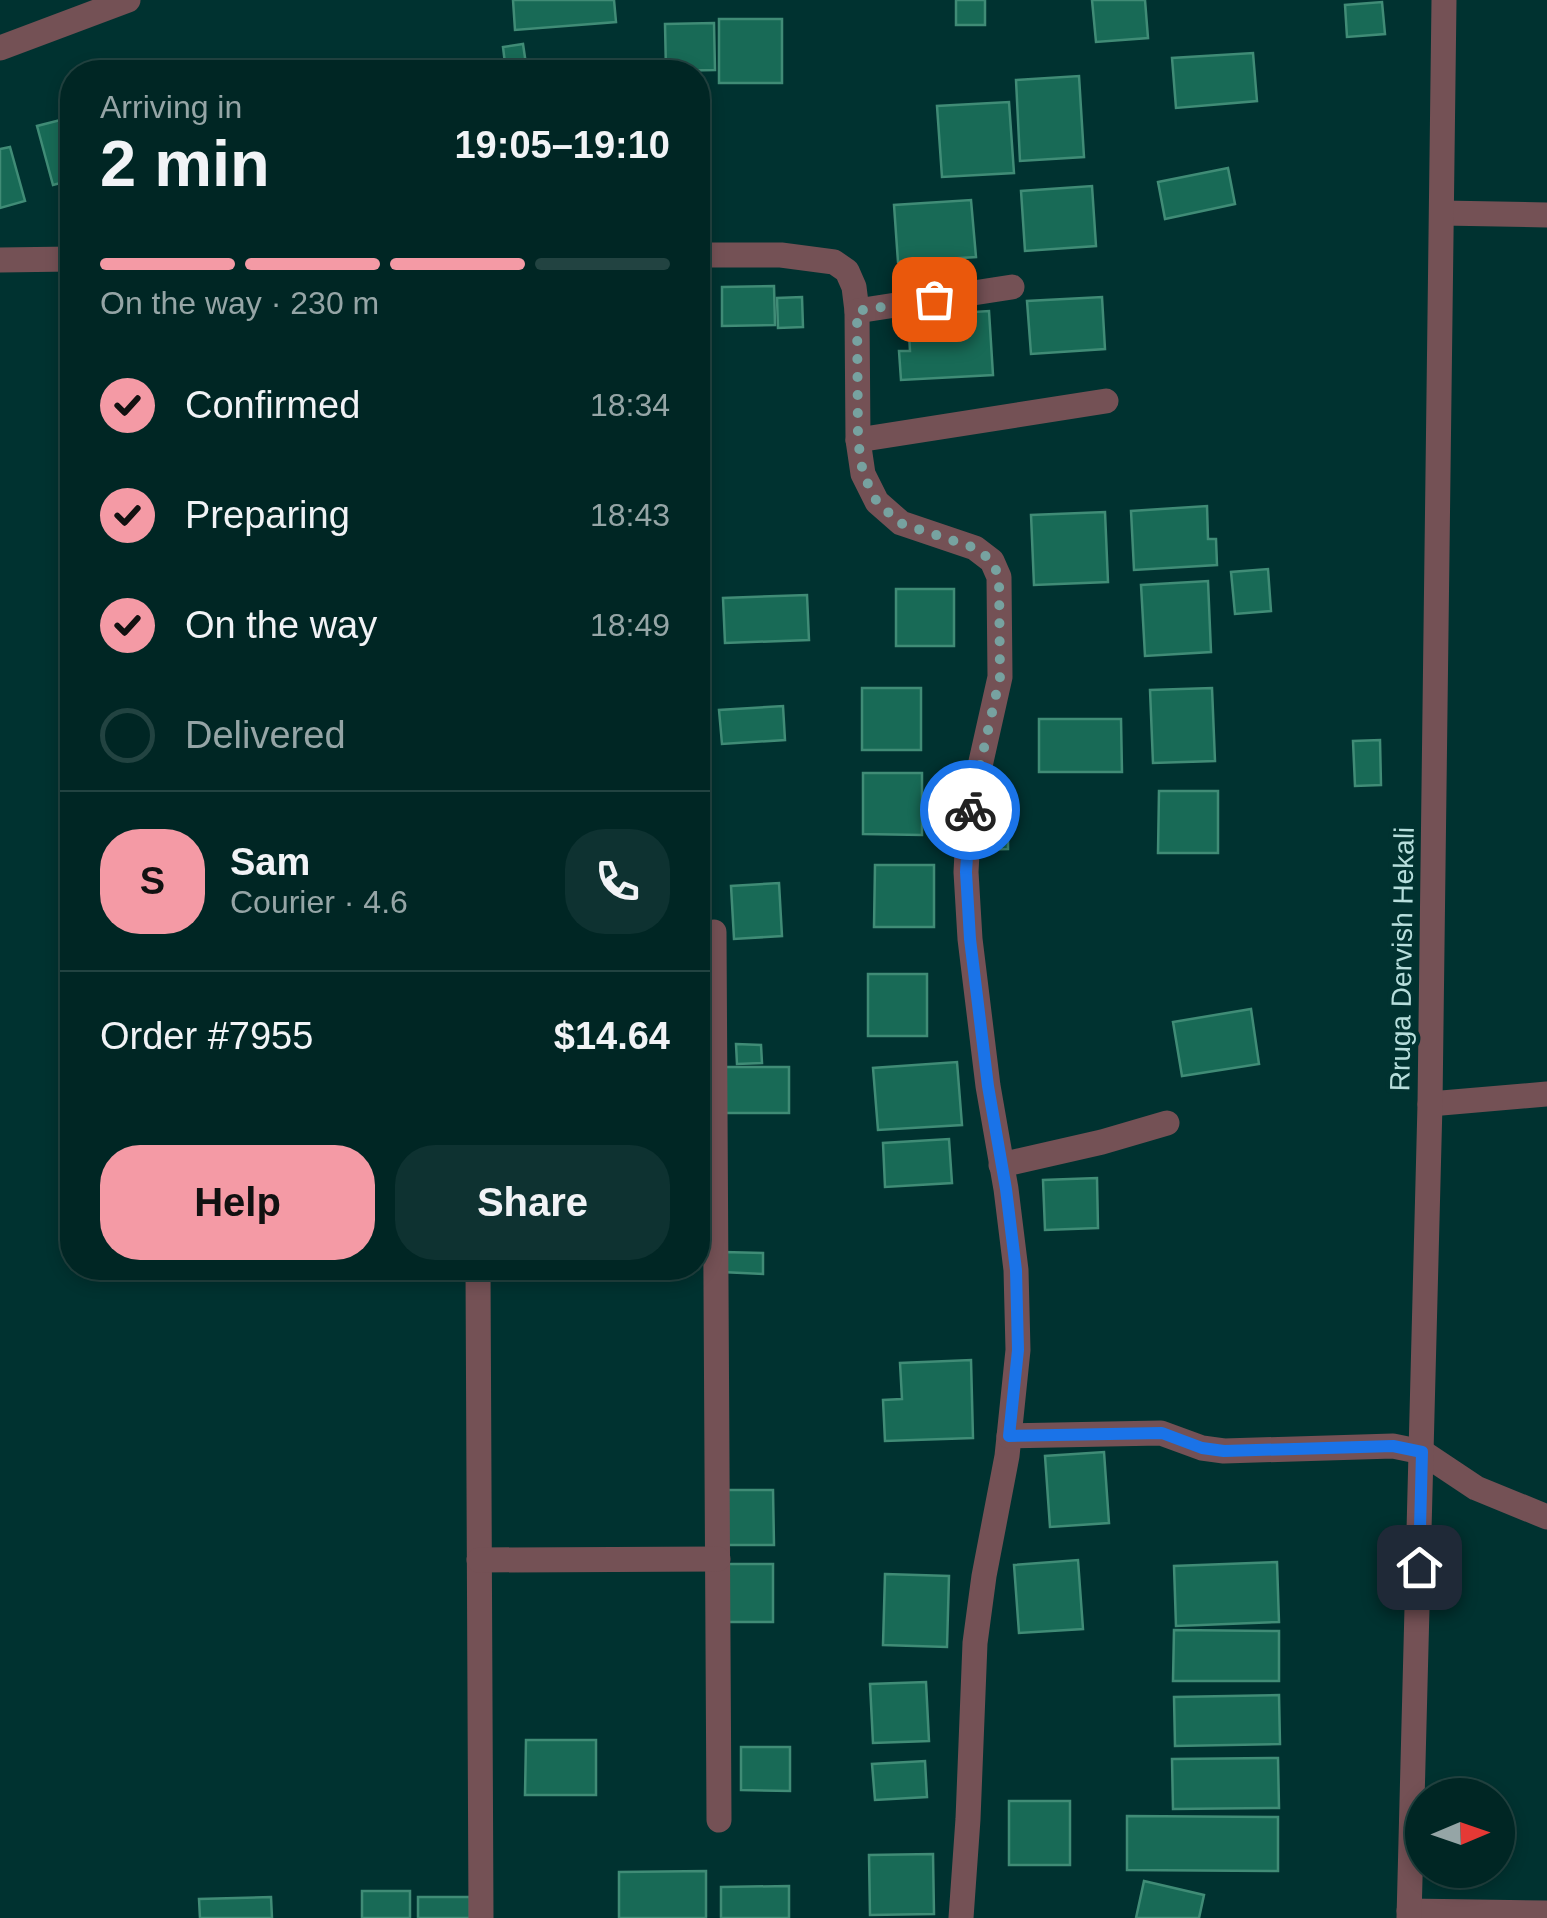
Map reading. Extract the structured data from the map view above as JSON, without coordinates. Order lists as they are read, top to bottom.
{
  "streets": {
    "street": ["Rruga Dervish Hekali"]
  },
  "north": "right",
  "page": {
    "heading": ["2 min", "Arriving in", "19:05–19:10"],
    "panel": [
      "Sam",
      "Courier · 4.6",
      "Order #7955",
      "$14.64"
    ],
    "bar": "On the way · 230 m",
    "list": [
      ["Confirmed", "18:34"],
      ["Preparing", "18:43"],
      ["On the way", "18:49"],
      "Delivered"
    ],
    "round": "S",
    "buttons": ["Help", "Share"]
  }
}
